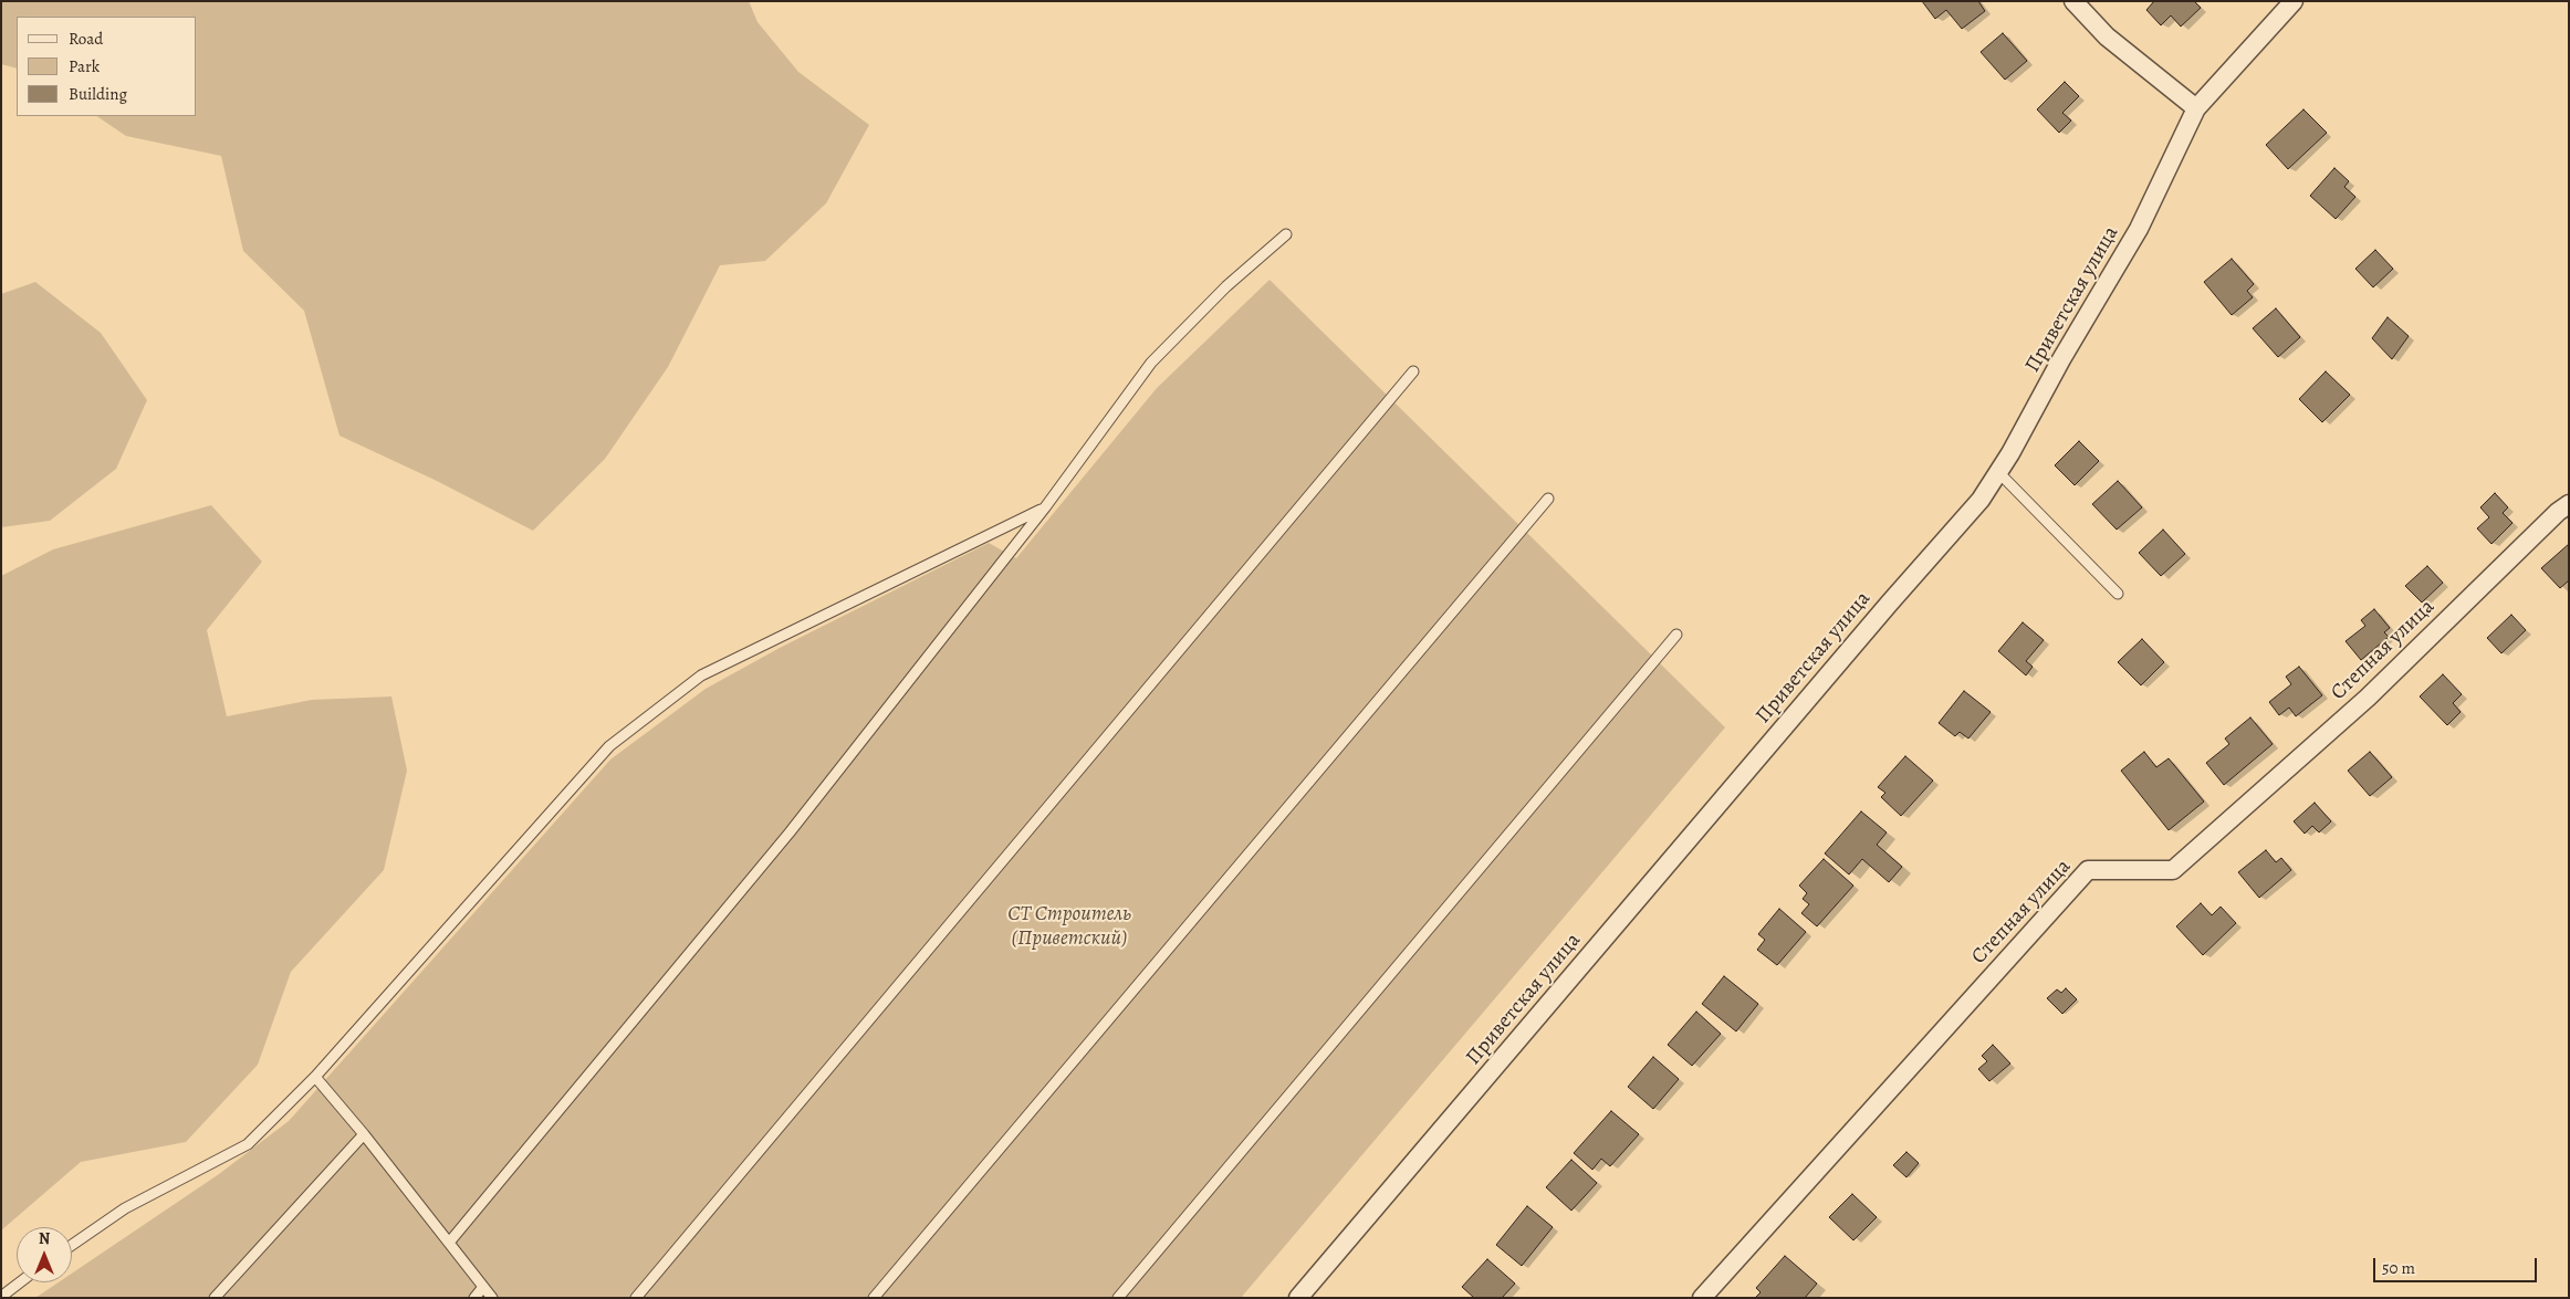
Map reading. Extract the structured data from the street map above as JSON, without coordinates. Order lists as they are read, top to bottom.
{
  "streets": {
    "street": ["Приветская улица", "Степная улица"]
  },
  "parks": ["СТ Строитель (Приветский)"],
  "legend": ["Road", "Park", "Building"],
  "scale_bar": "50 m",
  "north": "top"
}
